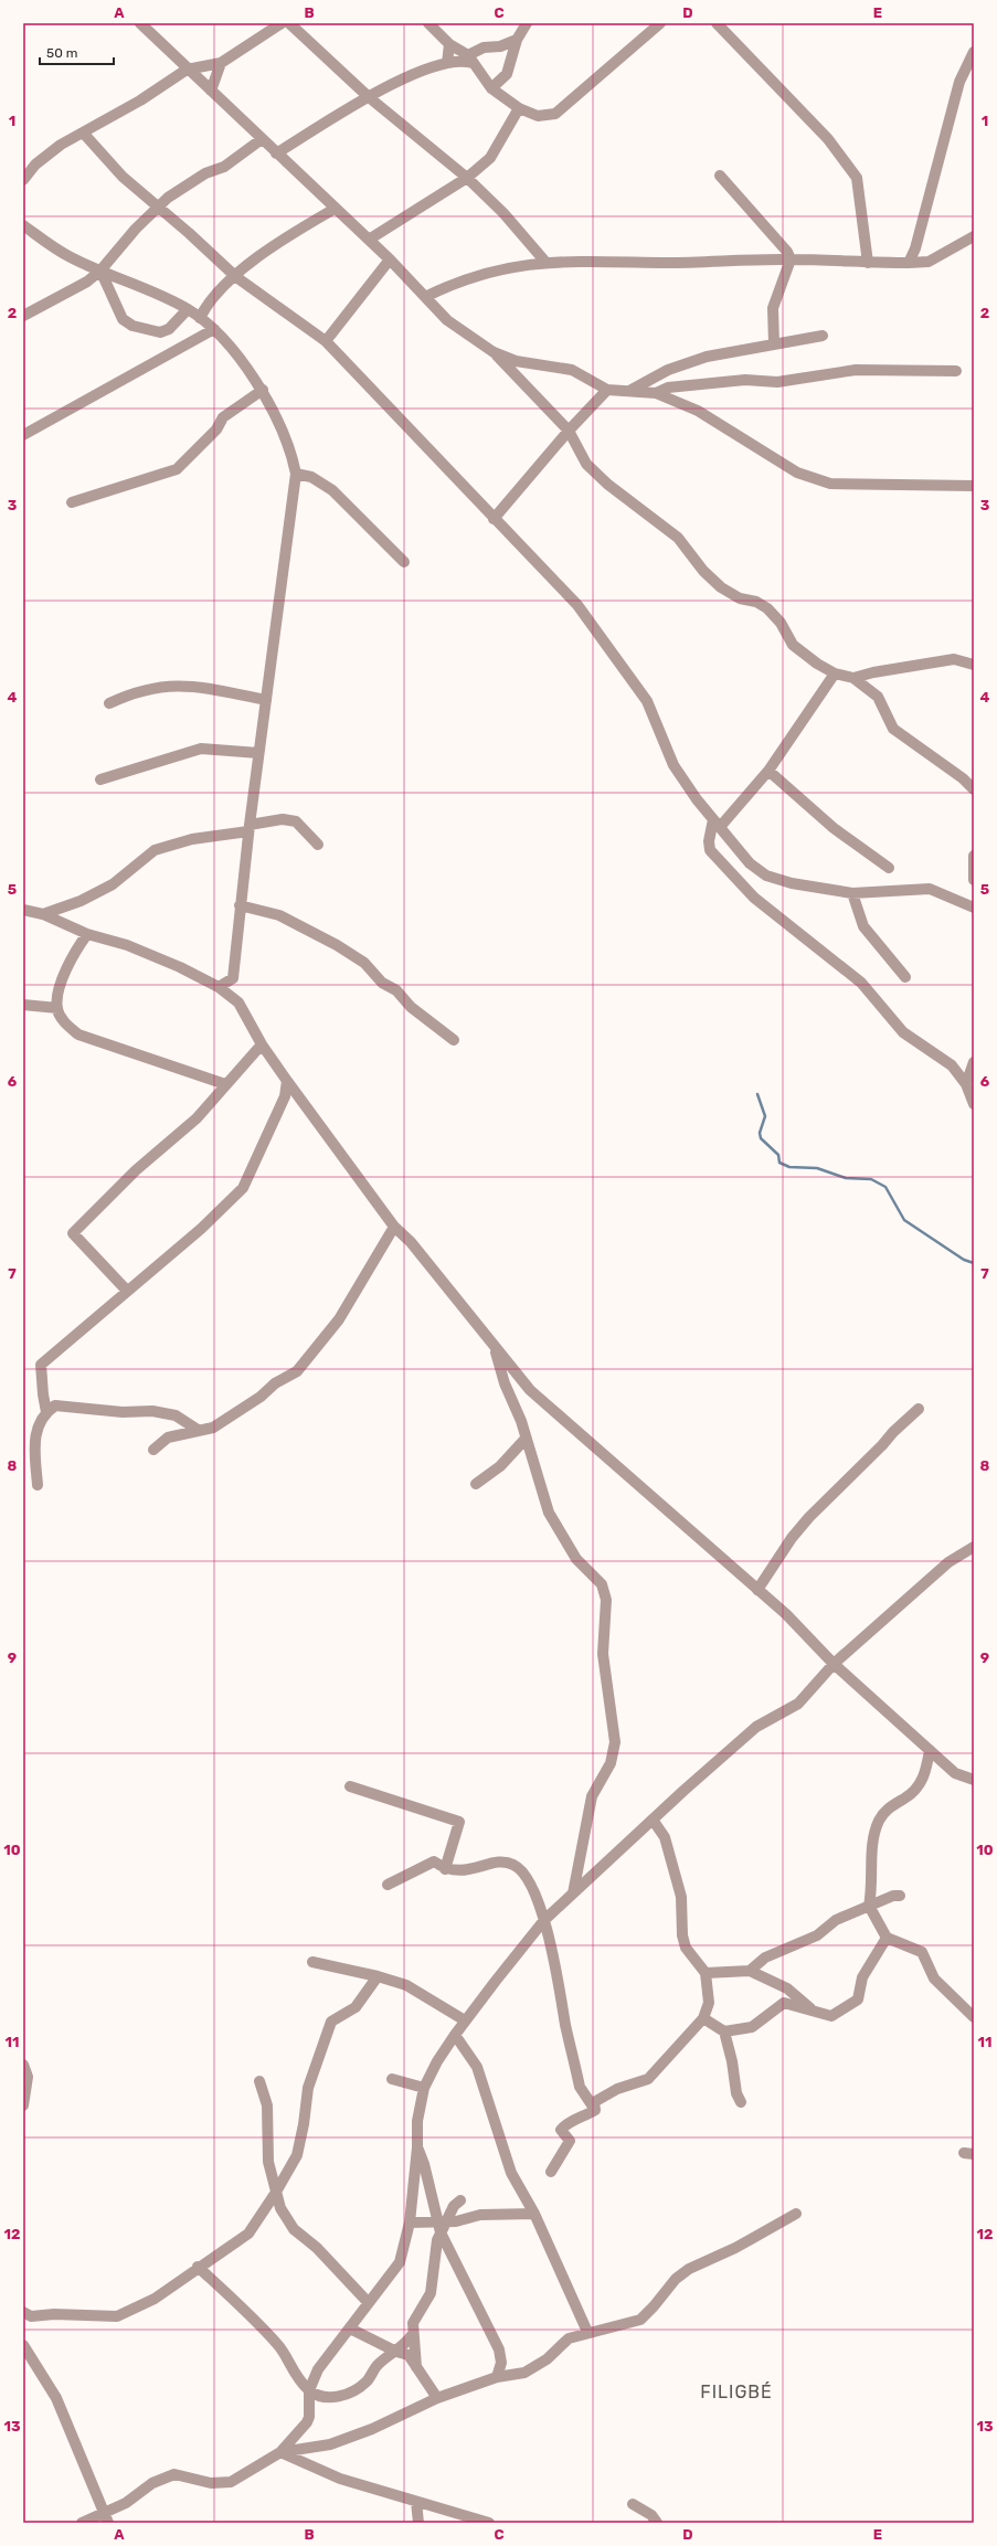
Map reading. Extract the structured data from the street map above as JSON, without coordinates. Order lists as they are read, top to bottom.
{
  "districts": ["FILIGBÉ"],
  "scale_bar": "50 m",
  "grid": {
    "columns": [
      "A",
      "B",
      "C",
      "D",
      "E"
    ],
    "rows": [
      "1",
      "2",
      "3",
      "4",
      "5",
      "6",
      "7",
      "8",
      "9",
      "10",
      "11",
      "12",
      "13"
    ]
  }
}
